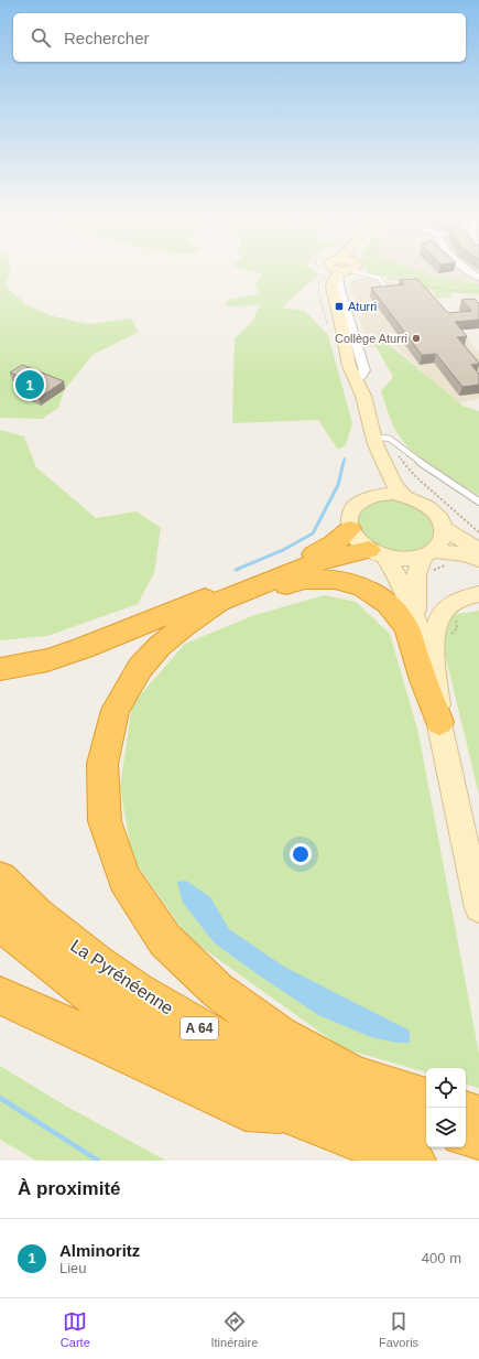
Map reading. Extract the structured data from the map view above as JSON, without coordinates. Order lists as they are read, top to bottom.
{
  "streets": {
    "highway": ["La Pyrénéenne", "A 64"]
  },
  "places": {
    "transit": ["Aturri"],
    "other": ["Collège Aturri"]
  },
  "page": {
    "search": "Rechercher",
    "pins": "1",
    "heading": "À proximité",
    "list": [
      {
        "mark": "1",
        "name": "Alminoritz",
        "note": "Lieu",
        "value": "400 m"
      }
    ],
    "nav": ["Carte", "Itinéraire", "Favoris"]
  }
}
